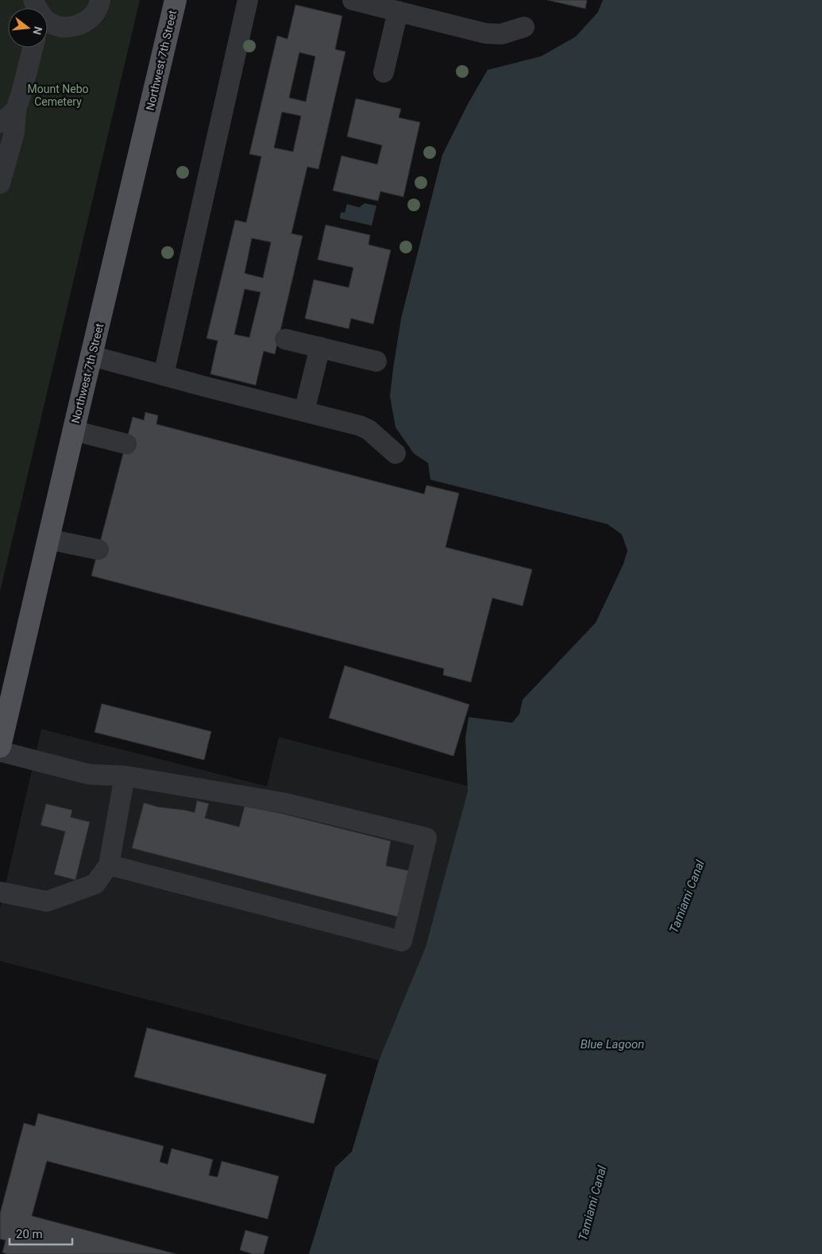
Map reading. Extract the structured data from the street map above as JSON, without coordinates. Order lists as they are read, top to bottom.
{
  "streets": {
    "main road": ["Northwest 7th Street"]
  },
  "water": ["Tamiami Canal", "Blue Lagoon"],
  "parks": ["Mount Nebo Cemetery"],
  "scale_bar": "20 m",
  "north": "right"
}
